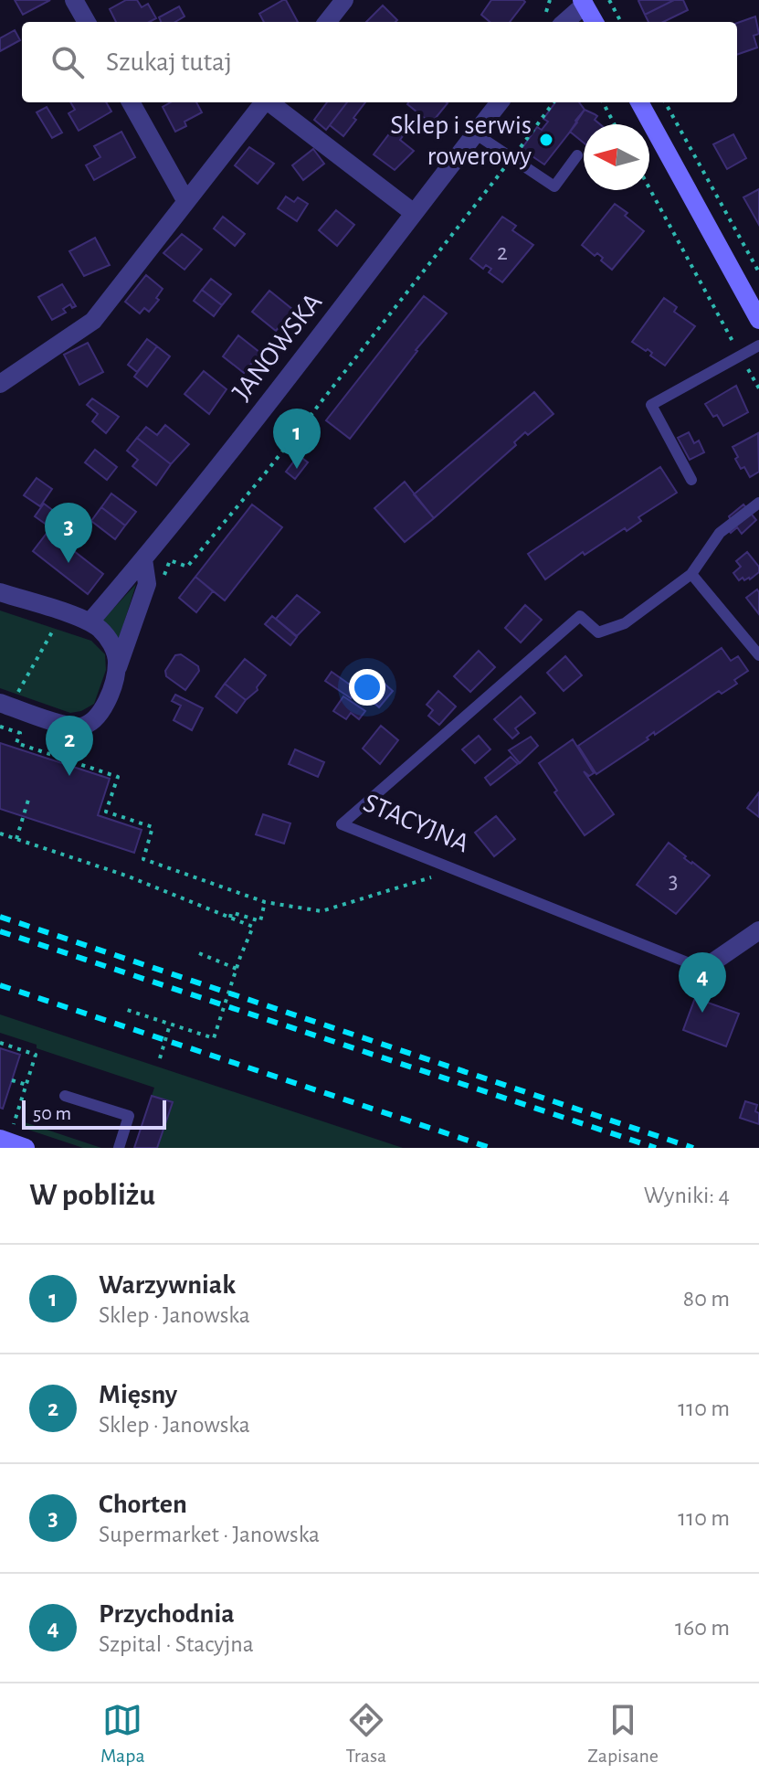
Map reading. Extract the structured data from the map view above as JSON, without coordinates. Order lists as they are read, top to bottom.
{
  "streets": {
    "street": ["JANOWSKA", "STACYJNA"]
  },
  "places": ["Sklep i serwis rowerowy"],
  "house_numbers": ["2", "3"],
  "scale_bar": "50 m",
  "north": "left",
  "page": {
    "search": "Szukaj tutaj",
    "pins": [
      "1",
      "3",
      "2",
      "4"
    ],
    "scale": "50 m",
    "heading": ["W pobliżu", "Wyniki: 4"],
    "list": [
      {
        "mark": "1",
        "name": "Warzywniak",
        "note": "Sklep · Janowska",
        "value": "80 m"
      },
      {
        "mark": "2",
        "name": "Mięsny",
        "note": "Sklep · Janowska",
        "value": "110 m"
      },
      {
        "mark": "3",
        "name": "Chorten",
        "note": "Supermarket · Janowska",
        "value": "110 m"
      },
      {
        "mark": "4",
        "name": "Przychodnia",
        "note": "Szpital · Stacyjna",
        "value": "160 m"
      }
    ],
    "nav": ["Mapa", "Trasa", "Zapisane"]
  }
}
